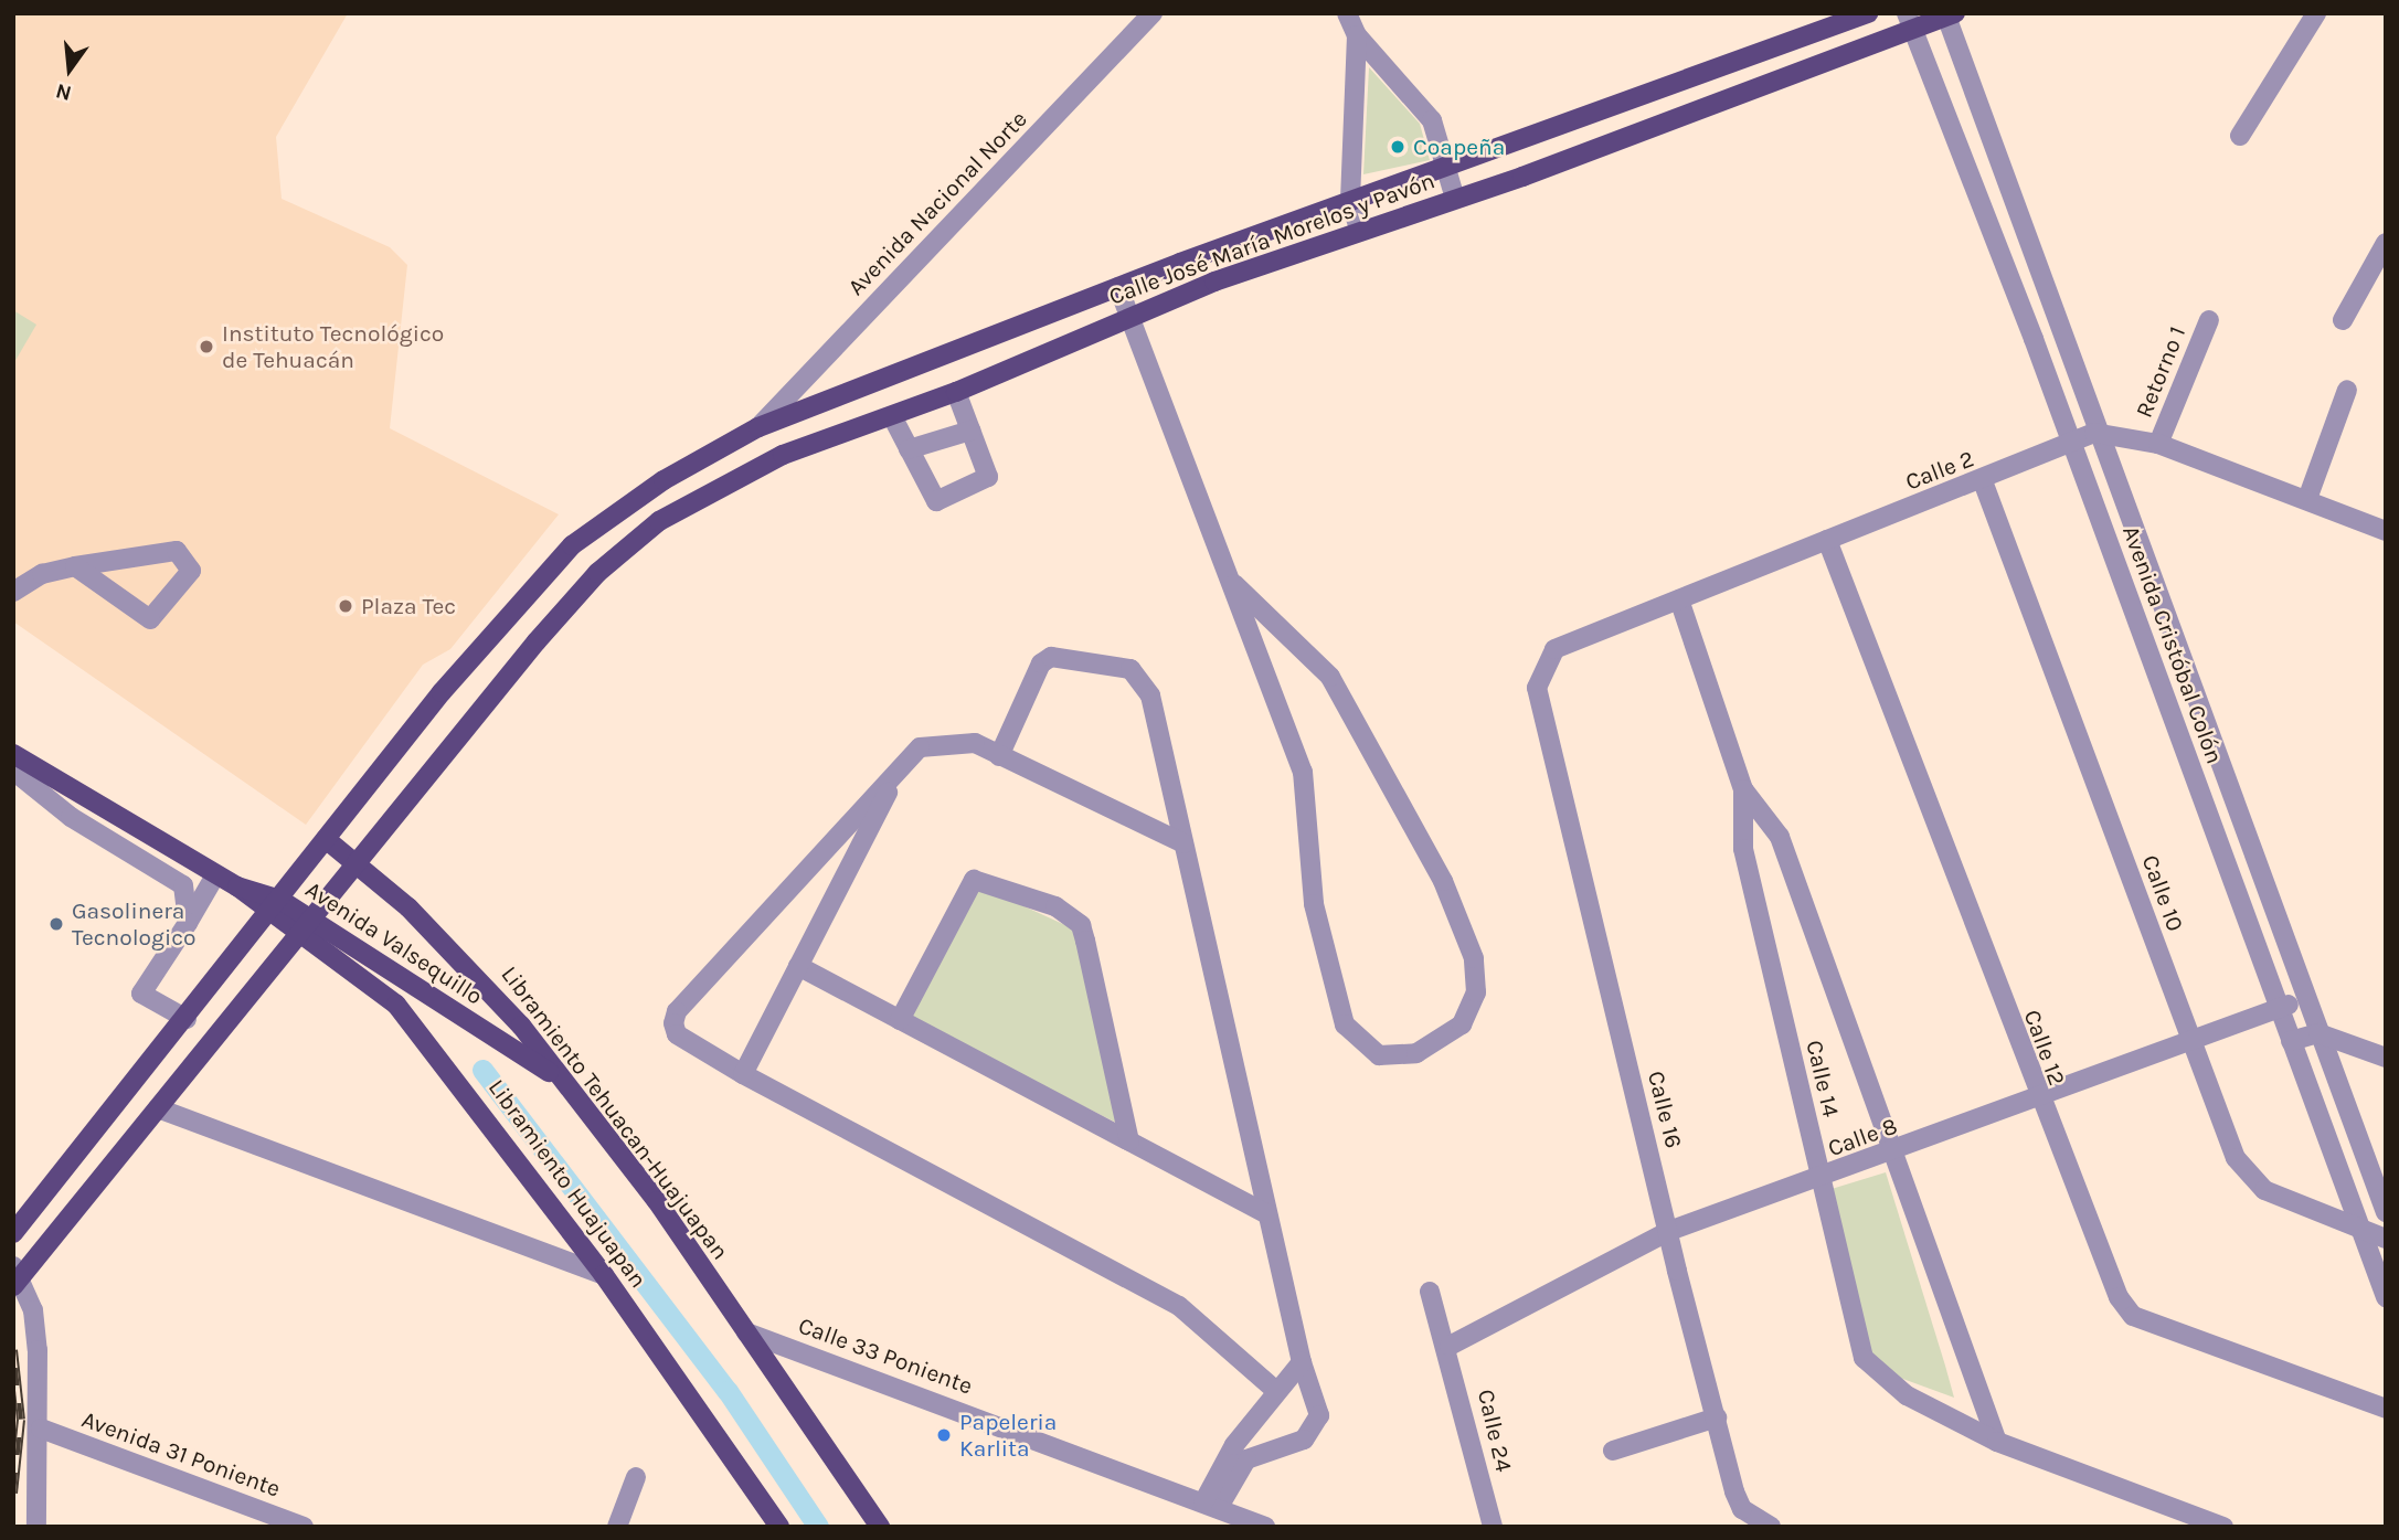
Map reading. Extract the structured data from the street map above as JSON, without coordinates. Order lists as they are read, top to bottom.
{
  "streets": {
    "main road": [
      "Calle José María Morelos y Pavón",
      "Avenida Valsequillo",
      "Libramiento Tehuacan-Huajuapan",
      "Libramiento Huajuapan"
    ],
    "street": [
      "Avenida Nacional Norte",
      "Retorno 1",
      "Calle 2",
      "Avenida Cristóbal Colón",
      "Calle 10",
      "Calle 12",
      "Calle 14",
      "Calle 16",
      "Calle 8",
      "Calle 33 Poniente",
      "Calle 24",
      "Avenida 31 Poniente"
    ]
  },
  "crossings": [
    ["Avenida Nacional Norte", "Calle José María Morelos y Pavón"],
    ["Calle José María Morelos y Pavón", "Avenida Cristóbal Colón"],
    ["Calle José María Morelos y Pavón", "Avenida Valsequillo"],
    ["Calle José María Morelos y Pavón", "Libramiento Tehuacan-Huajuapan"],
    ["Calle José María Morelos y Pavón", "Libramiento Huajuapan"],
    ["Calle 2", "Avenida Cristóbal Colón"],
    ["Calle 2", "Calle 10"],
    ["Calle 2", "Calle 12"],
    ["Calle 2", "Calle 14"],
    ["Calle 2", "Calle 16"],
    ["Avenida Cristóbal Colón", "Calle 10"],
    ["Avenida Cristóbal Colón", "Calle 8"],
    ["Calle 10", "Calle 8"],
    ["Avenida Valsequillo", "Libramiento Tehuacan-Huajuapan"],
    ["Avenida Valsequillo", "Libramiento Huajuapan"],
    ["Calle 12", "Calle 8"],
    ["Calle 14", "Calle 8"],
    ["Calle 16", "Calle 8"],
    ["Libramiento Tehuacan-Huajuapan", "Calle 33 Poniente"],
    ["Calle 8", "Calle 24"]
  ],
  "places": [
    "Coapeña",
    "Instituto Tecnológico de Tehuacán",
    "Plaza Tec",
    "Gasolinera Tecnologico",
    "Papeleria Karlita"
  ],
  "north": "bottom"
}
